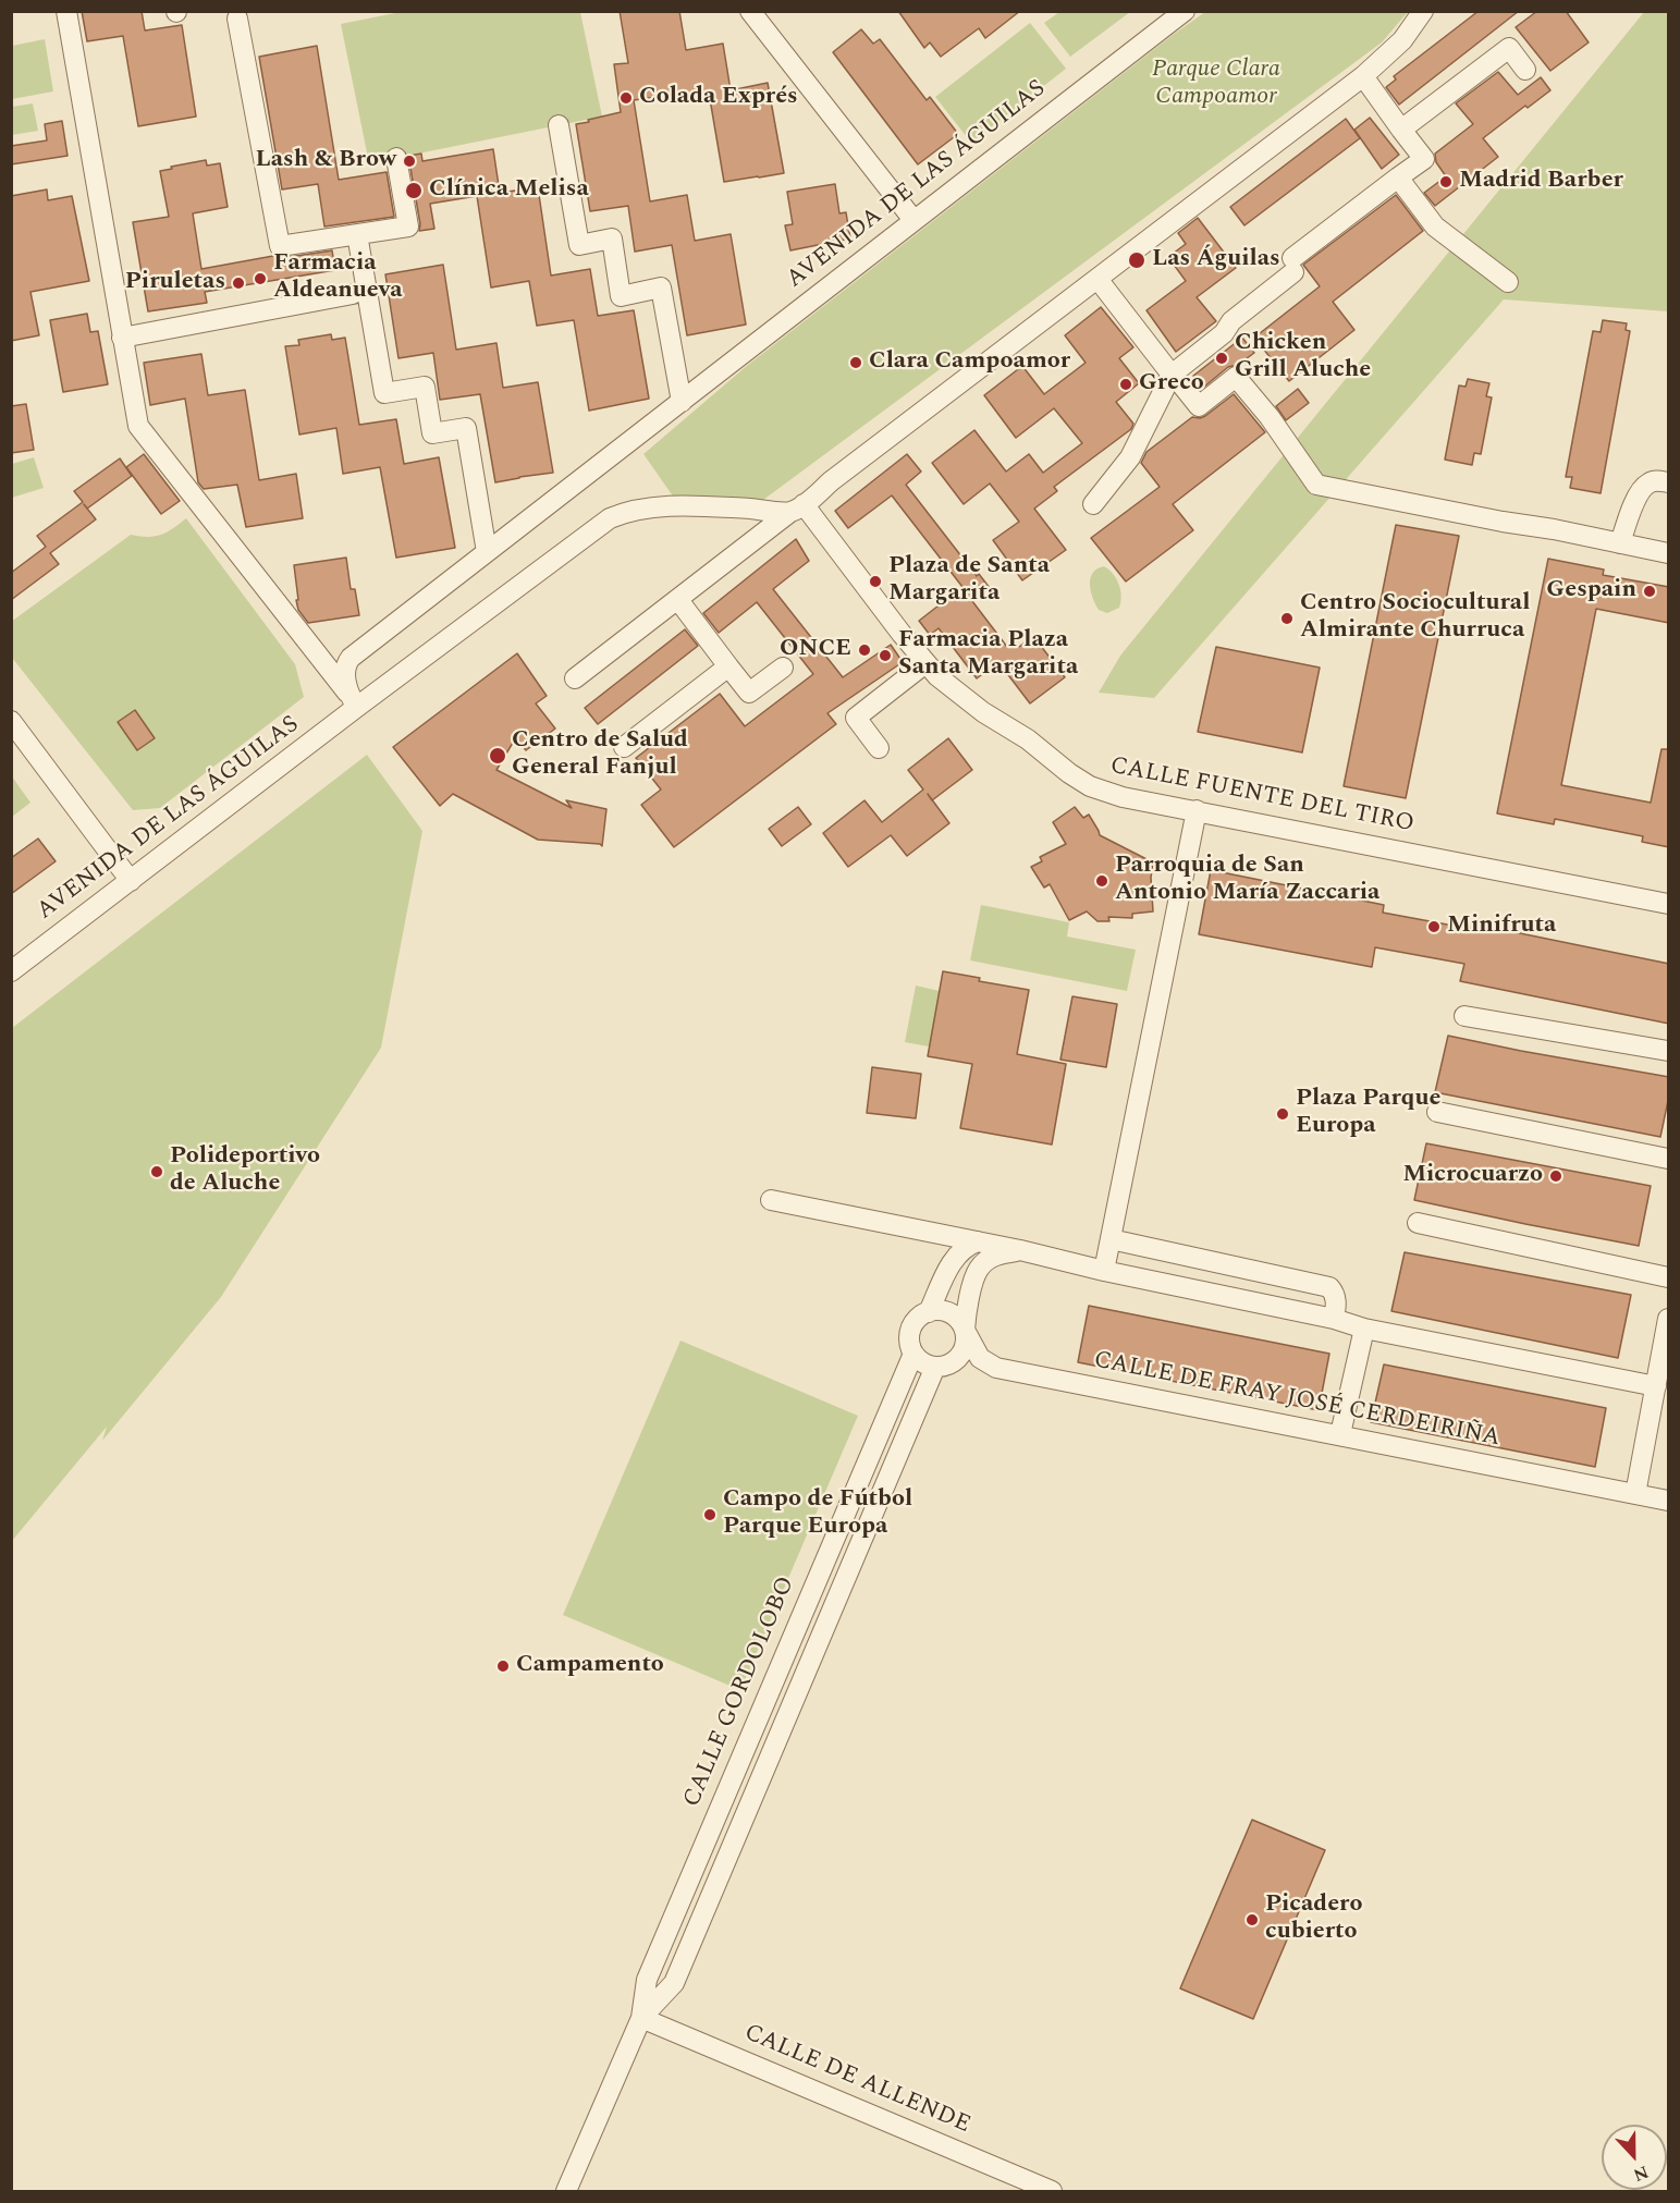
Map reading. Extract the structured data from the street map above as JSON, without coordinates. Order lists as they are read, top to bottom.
{
  "streets": {
    "street": [
      "AVENIDA DE LAS ÁGUILAS",
      "CALLE FUENTE DEL TIRO",
      "CALLE DE FRAY JOSÉ CERDEIRIÑA",
      "CALLE GORDOLOBO",
      "CALLE DE ALLENDE"
    ]
  },
  "crossings": [
    ["AVENIDA DE LAS ÁGUILAS", "CALLE FUENTE DEL TIRO"],
    ["CALLE DE FRAY JOSÉ CERDEIRIÑA", "CALLE GORDOLOBO"],
    ["CALLE GORDOLOBO", "CALLE DE ALLENDE"]
  ],
  "parks": ["Parque Clara Campoamor"],
  "places": [
    "Colada Exprés",
    "Lash & Brow",
    "Madrid Barber",
    "Clínica Melisa",
    "Las Águilas",
    "Farmacia Aldeanueva",
    "Piruletas",
    "Chicken Grill Aluche",
    "Clara Campoamor",
    "Greco",
    "Plaza de Santa Margarita",
    "Gespain",
    "Centro Sociocultural Almirante Churruca",
    "ONCE",
    "Farmacia Plaza Santa Margarita",
    "Centro de Salud General Fanjul",
    "Parroquia de San Antonio María Zaccaria",
    "Minifruta",
    "Plaza Parque Europa",
    "Polideportivo de Aluche",
    "Microcuarzo",
    "Campo de Fútbol Parque Europa",
    "Campamento",
    "Picadero cubierto"
  ],
  "north": "bottom"
}
